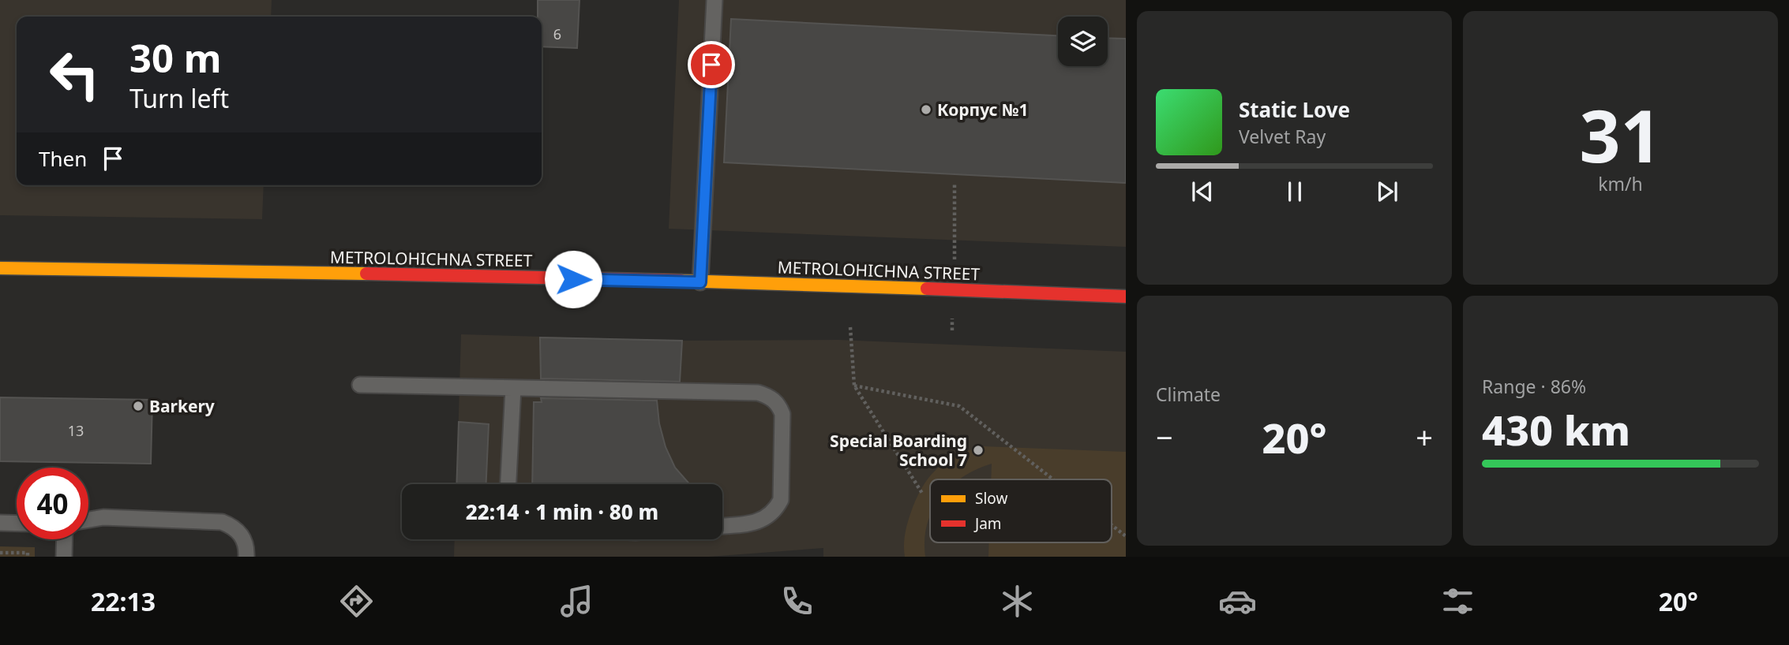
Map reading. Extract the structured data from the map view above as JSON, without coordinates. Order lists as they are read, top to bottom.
{
  "streets": {
    "street": ["METROLOHICHNA STREET"]
  },
  "places": ["Корпус №1", "Barkery", "Special Boarding School 7"],
  "house_numbers": ["6", "13"],
  "legend": ["Slow", "Jam"],
  "page": {
    "tile": [
      ["31", "km/h"],
      "Climate",
      ["Range · 86%", "430 km"]
    ],
    "turn": ["30 m", "Turn left"],
    "song": ["Static Love", "Velvet Ray"],
    "then": "Then",
    "heat": ["−", "20°", "+"],
    "limit": "40",
    "trip": "22:14 · 1 min · 80 m",
    "tabs": ["22:13", "20°"]
  }
}
